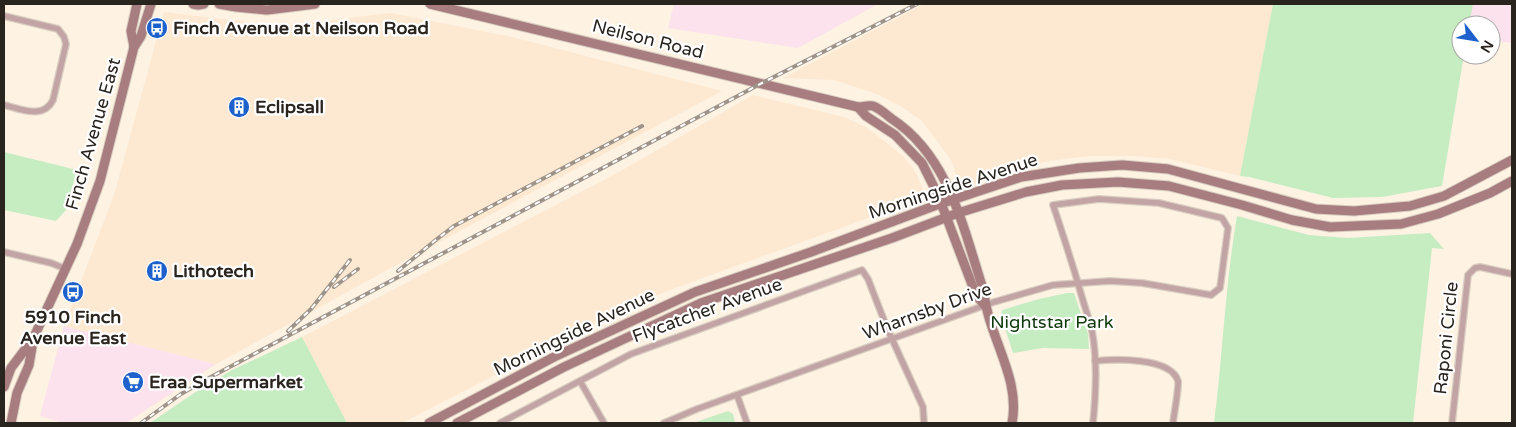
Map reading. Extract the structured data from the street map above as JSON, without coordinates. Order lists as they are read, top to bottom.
{
  "streets": {
    "main road": ["Neilson Road", "Finch Avenue East", "Morningside Avenue"],
    "street": ["Flycatcher Avenue", "Wharnsby Drive", "Raponi Circle"]
  },
  "crossings": [
    ["Neilson Road", "Morningside Avenue"],
    ["Neilson Road", "Wharnsby Drive"],
    ["Flycatcher Avenue", "Wharnsby Drive"]
  ],
  "parks": ["Nightstar Park"],
  "places": {
    "bus stop": ["Finch Avenue at Neilson Road", "5910 Finch Avenue East"],
    "building": ["Eclipsall", "Lithotech"],
    "supermarket": ["Eraa Supermarket"]
  },
  "north": "bottom right"
}
